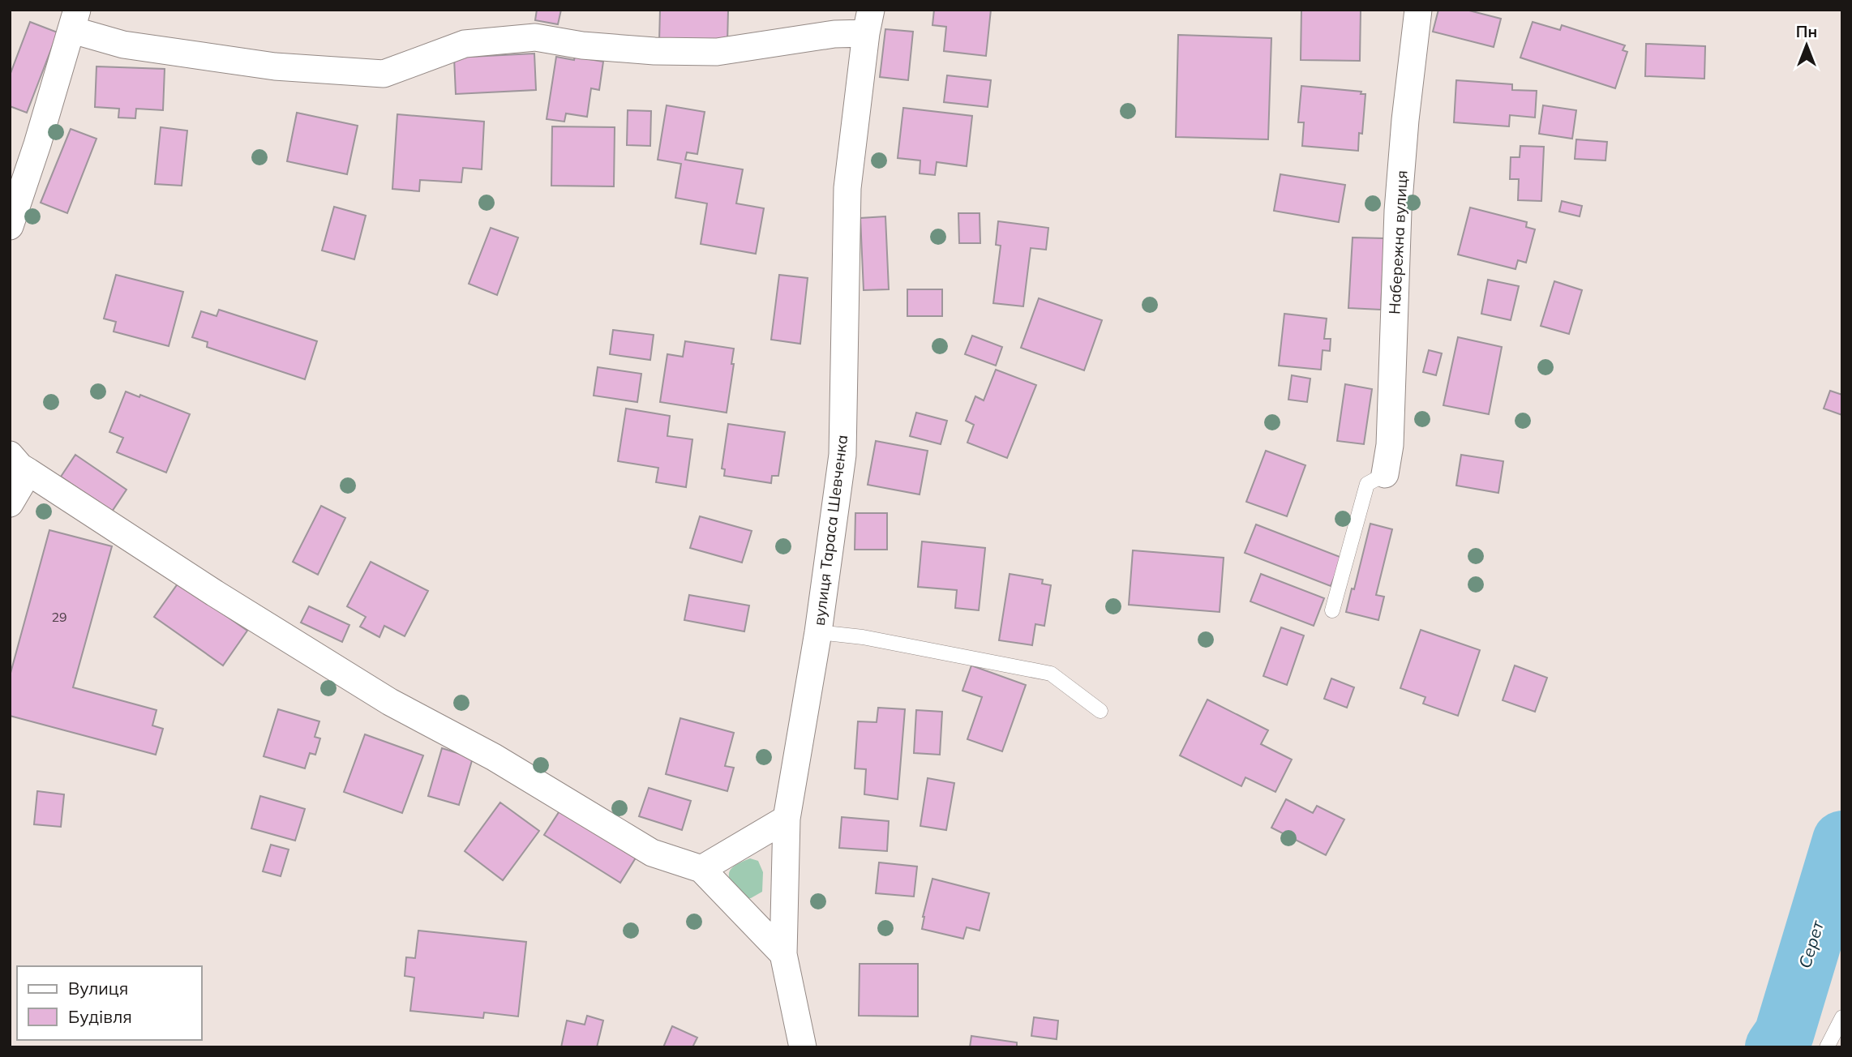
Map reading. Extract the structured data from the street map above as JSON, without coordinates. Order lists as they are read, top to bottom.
{
  "streets": {
    "street": ["Набережна вулиця", "вулиця Тараса Шевченка"]
  },
  "water": ["Серет"],
  "house_numbers": ["29"],
  "legend": ["Вулиця", "Будівля"],
  "north": "top"
}
